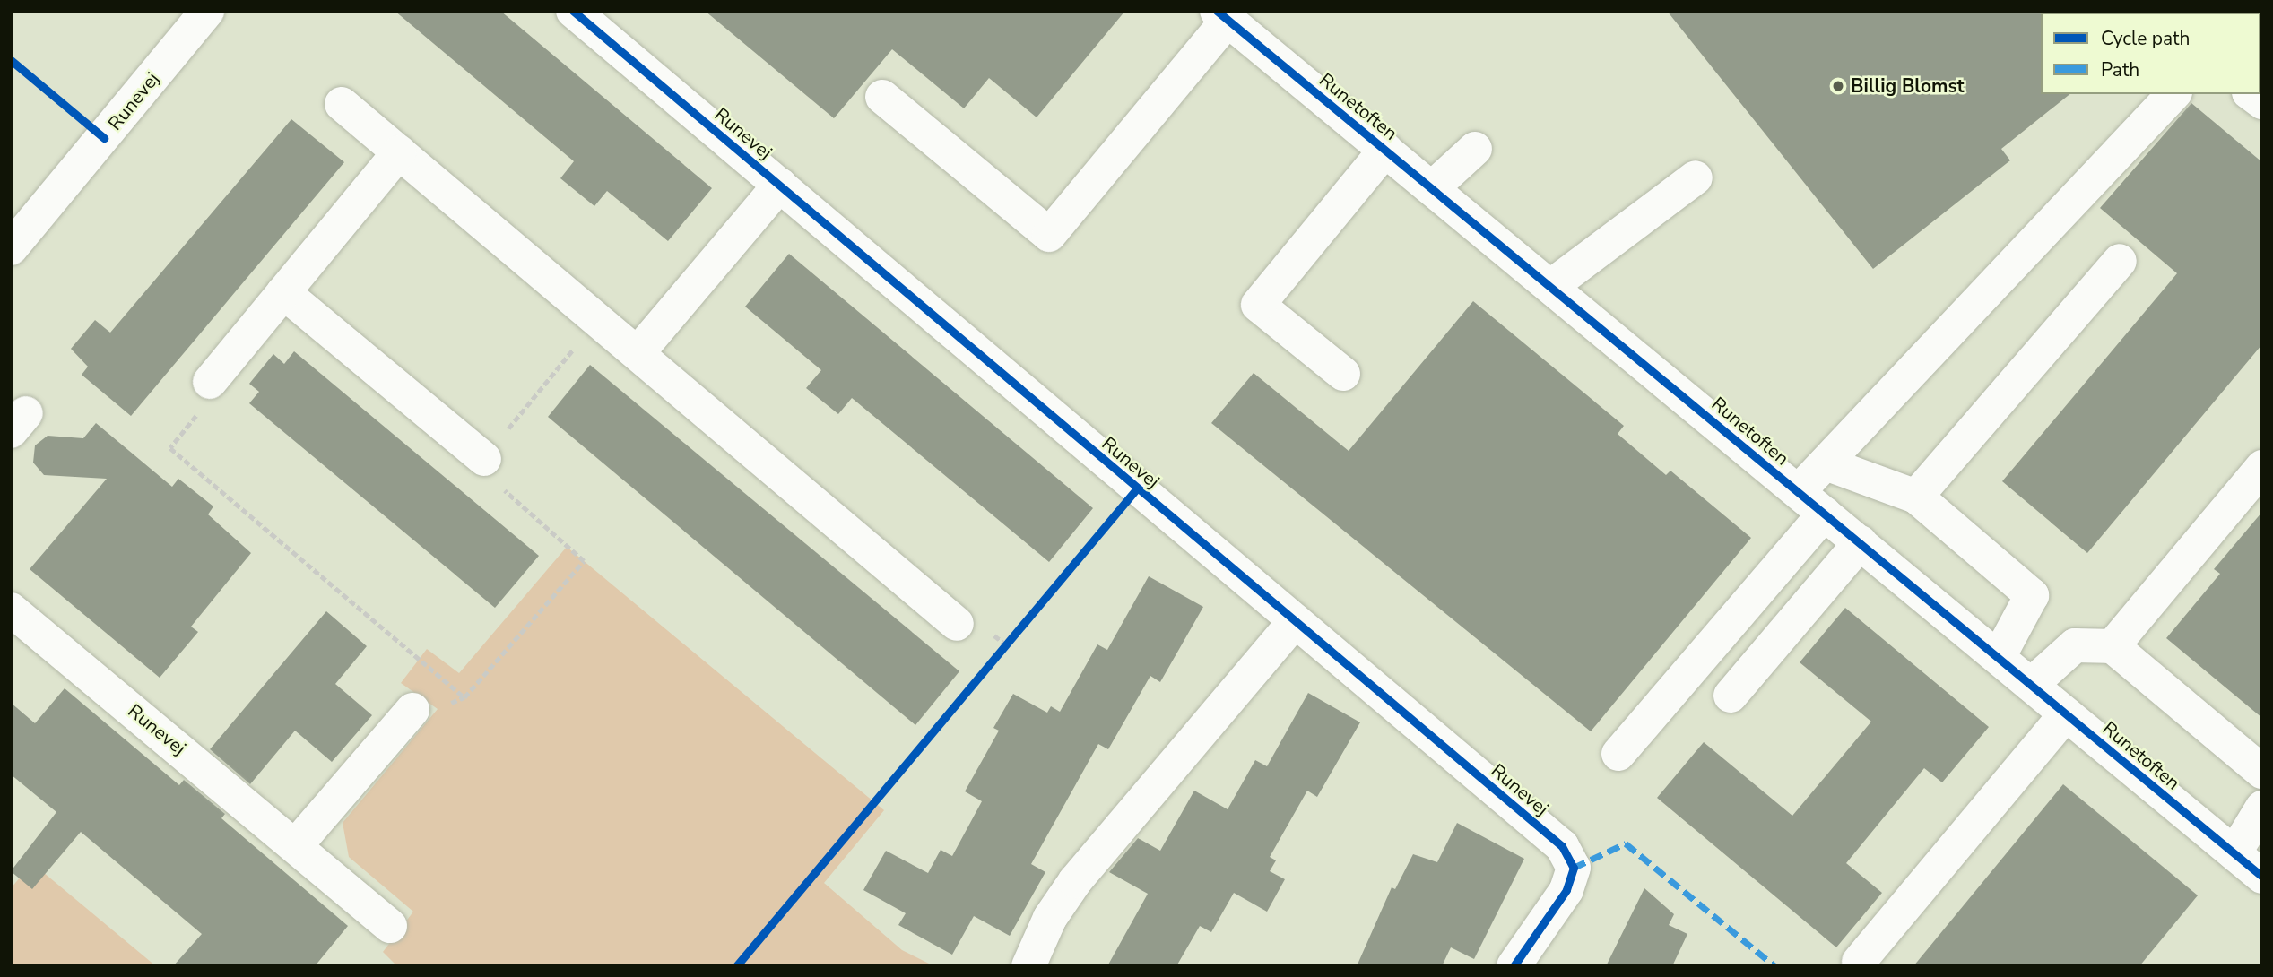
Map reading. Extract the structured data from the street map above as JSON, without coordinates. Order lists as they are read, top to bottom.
{
  "streets": {
    "street": ["Runevej", "Runetoften"]
  },
  "places": ["Billig Blomst"],
  "legend": ["Cycle path", "Path"]
}
